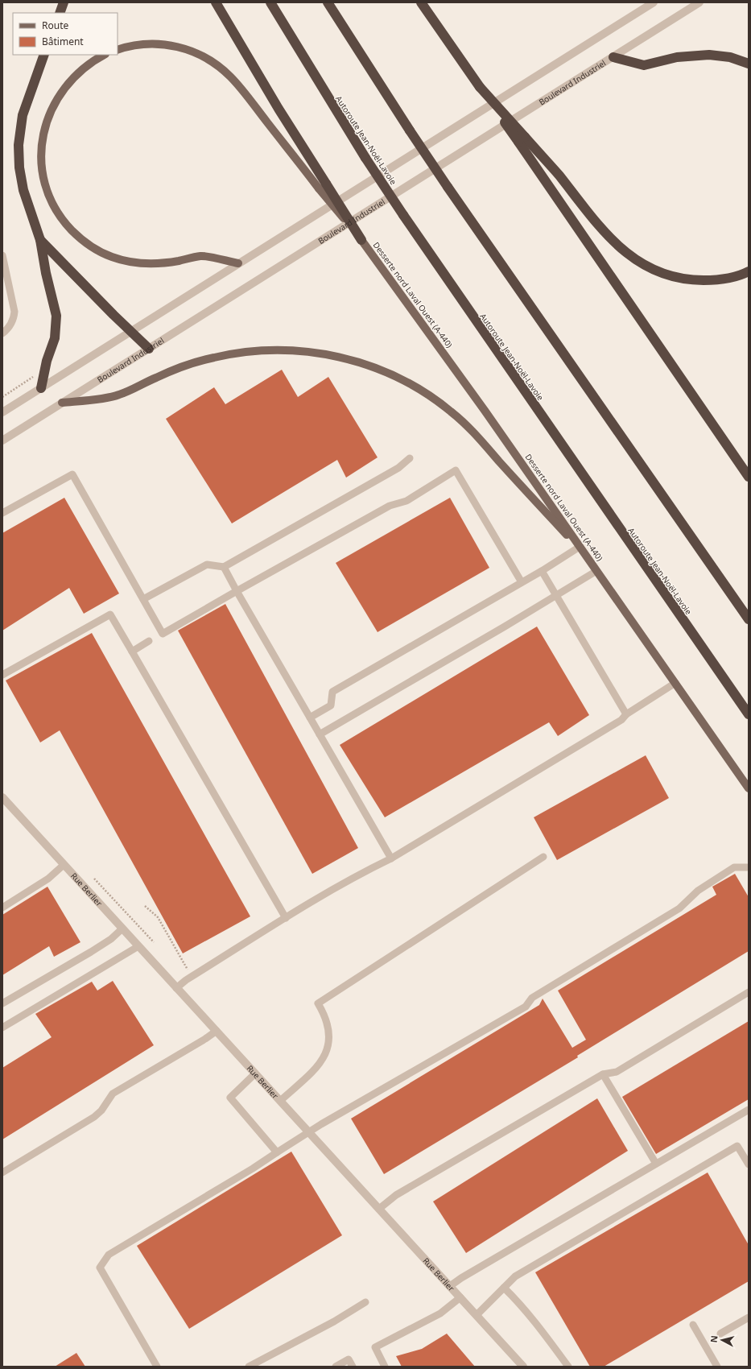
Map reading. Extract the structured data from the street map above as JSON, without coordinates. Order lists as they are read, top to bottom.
{
  "streets": {
    "highway": ["Autoroute Jean-Noël-Lavoie"],
    "main road": ["Desserte nord Laval Ouest (A-440)"],
    "street": ["Boulevard Industriel", "Rue Berlier"]
  },
  "legend": ["Route", "Bâtiment"],
  "north": "left"
}
